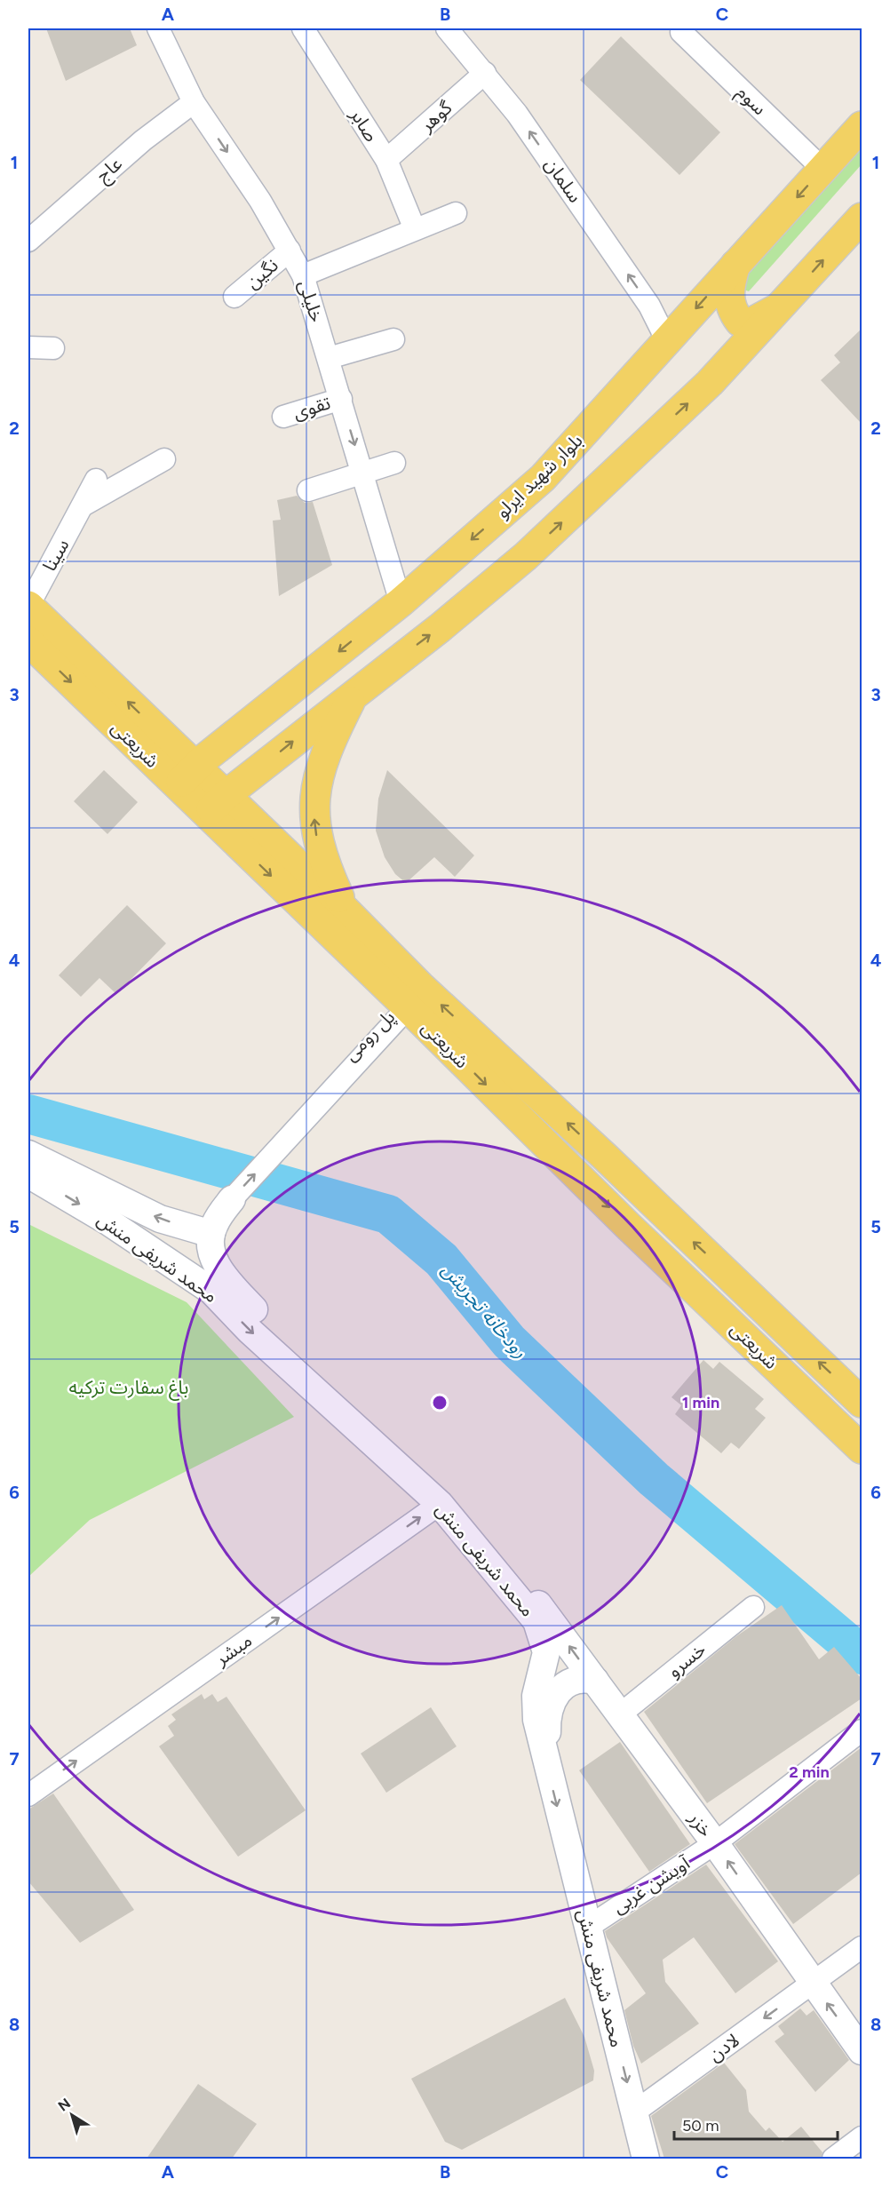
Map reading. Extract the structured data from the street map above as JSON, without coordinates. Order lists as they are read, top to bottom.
{
  "streets": {
    "main road": ["بلوار شهید ایرلو", "شریعتی"],
    "street": [
      "سوم",
      "گوهر",
      "صابر",
      "عاج",
      "سلمان",
      "نگین",
      "خلیلی",
      "تقوی",
      "سینا",
      "پل رومی",
      "محمد شریفی منش",
      "مبشر",
      "خسرو",
      "خزر",
      "آویشن غربی",
      "لادن"
    ]
  },
  "crossings": [
    ["سوم", "بلوار شهید ایرلو"],
    ["گوهر", "صابر"],
    ["گوهر", "سلمان"],
    ["عاج", "خلیلی"],
    ["سلمان", "بلوار شهید ایرلو"],
    ["نگین", "خلیلی"],
    ["خلیلی", "تقوی"],
    ["خلیلی", "بلوار شهید ایرلو"],
    ["بلوار شهید ایرلو", "شریعتی"],
    ["سینا", "شریعتی"],
    ["شریعتی", "پل رومی"],
    ["پل رومی", "محمد شریفی منش"],
    ["محمد شریفی منش", "مبشر"],
    ["محمد شریفی منش", "خزر"],
    ["محمد شریفی منش", "آویشن غربی"],
    ["محمد شریفی منش", "لادن"],
    ["خسرو", "خزر"],
    ["خزر", "آویشن غربی"],
    ["خزر", "لادن"]
  ],
  "one_way": [
    "سلمان",
    "خلیلی",
    "مبشر",
    "خزر",
    "لادن"
  ],
  "water": ["رودخانه تجریش"],
  "parks": ["باغ سفارت ترکیه"],
  "scale_bar": "50 m",
  "north": "top left",
  "grid": {
    "columns": ["A", "B", "C"],
    "rows": [
      "1",
      "2",
      "3",
      "4",
      "5",
      "6",
      "7",
      "8"
    ]
  },
  "rings": ["1 min", "2 min"]
}
